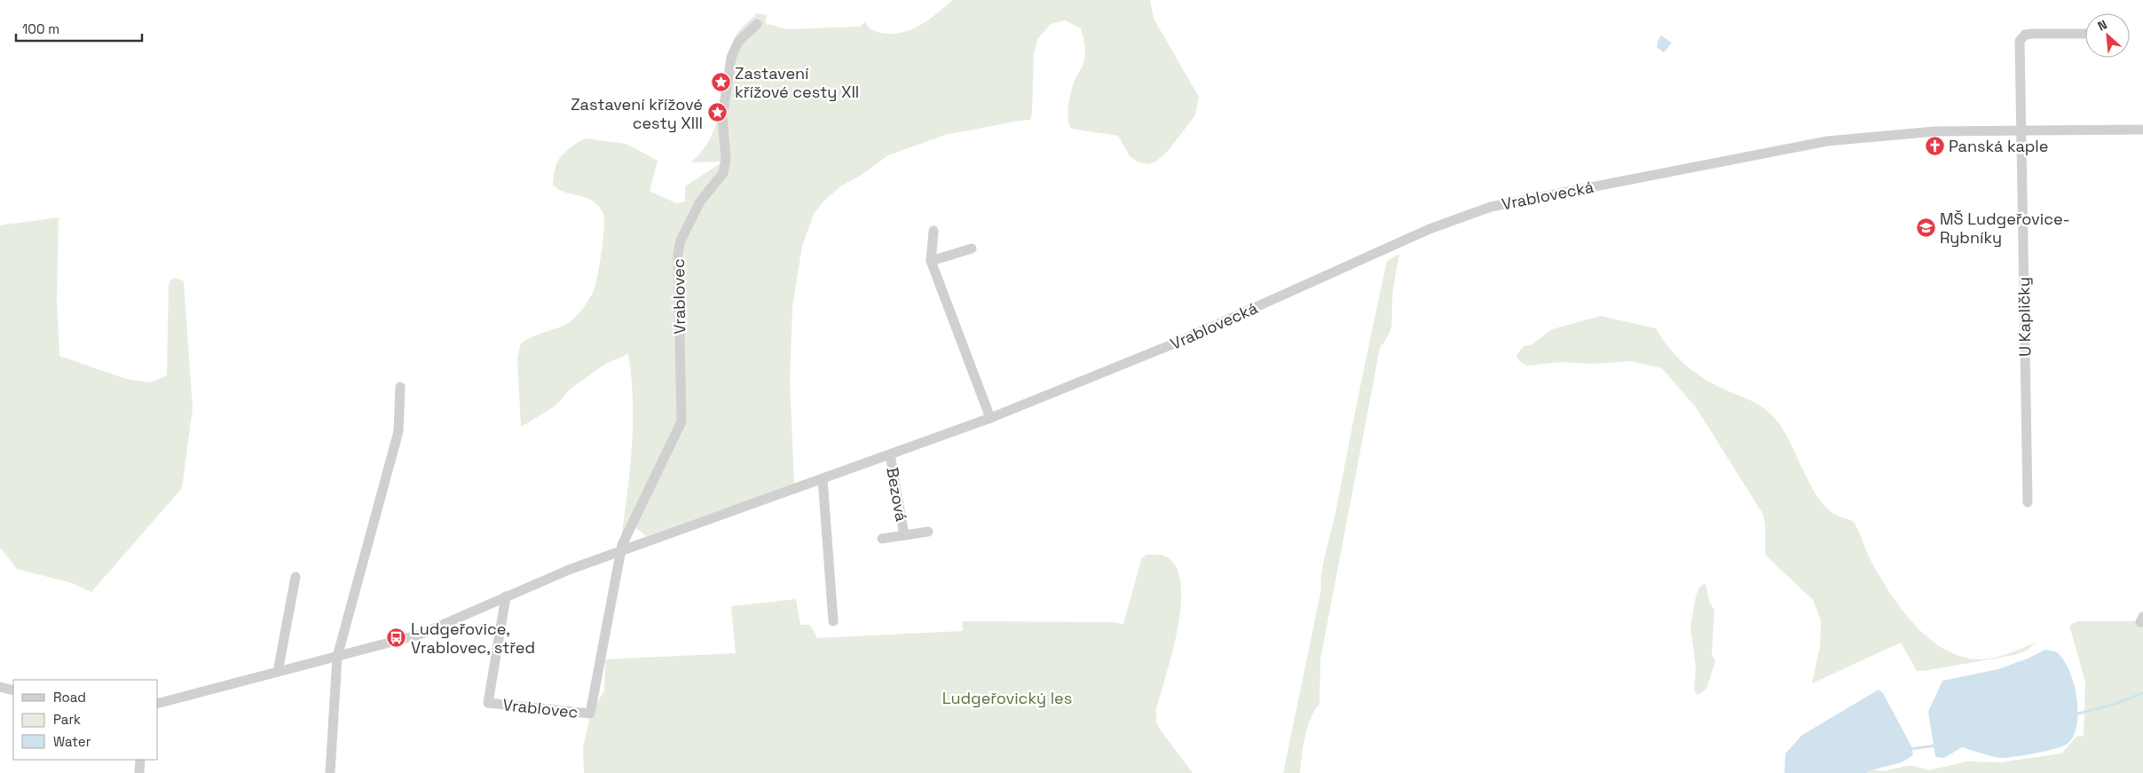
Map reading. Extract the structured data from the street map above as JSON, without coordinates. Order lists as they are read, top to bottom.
{
  "streets": {
    "street": [
      "Vrablovecká",
      "Vrablovec",
      "U Kapličky",
      "Bezová"
    ]
  },
  "crossings": [
    ["Vrablovecká", "U Kapličky"]
  ],
  "parks": ["Ludgeřovický les"],
  "places": {
    "place": ["Zastavení křížové cesty XII", "Zastavení křížové cesty XIII"],
    "church": ["Panská kaple"],
    "school or university": ["MŠ Ludgeřovice- Rybníky"],
    "bus stop": ["Ludgeřovice, Vrablovec, střed"]
  },
  "legend": ["Road", "Park", "Water"],
  "scale_bar": "100 m",
  "north": "top left"
}
